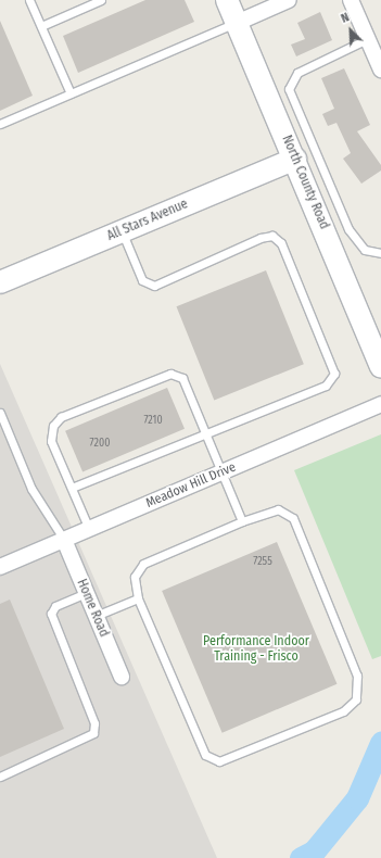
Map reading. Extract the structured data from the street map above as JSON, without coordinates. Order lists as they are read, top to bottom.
{
  "streets": {
    "street": [
      "North County Road",
      "All Stars Avenue",
      "Meadow Hill Drive",
      "Home Road"
    ]
  },
  "crossings": [
    ["North County Road", "All Stars Avenue"],
    ["Meadow Hill Drive", "Home Road"]
  ],
  "parks": ["Performance Indoor Training - Frisco"],
  "house_numbers": ["7210", "7200", "7255"],
  "north": "top left"
}
